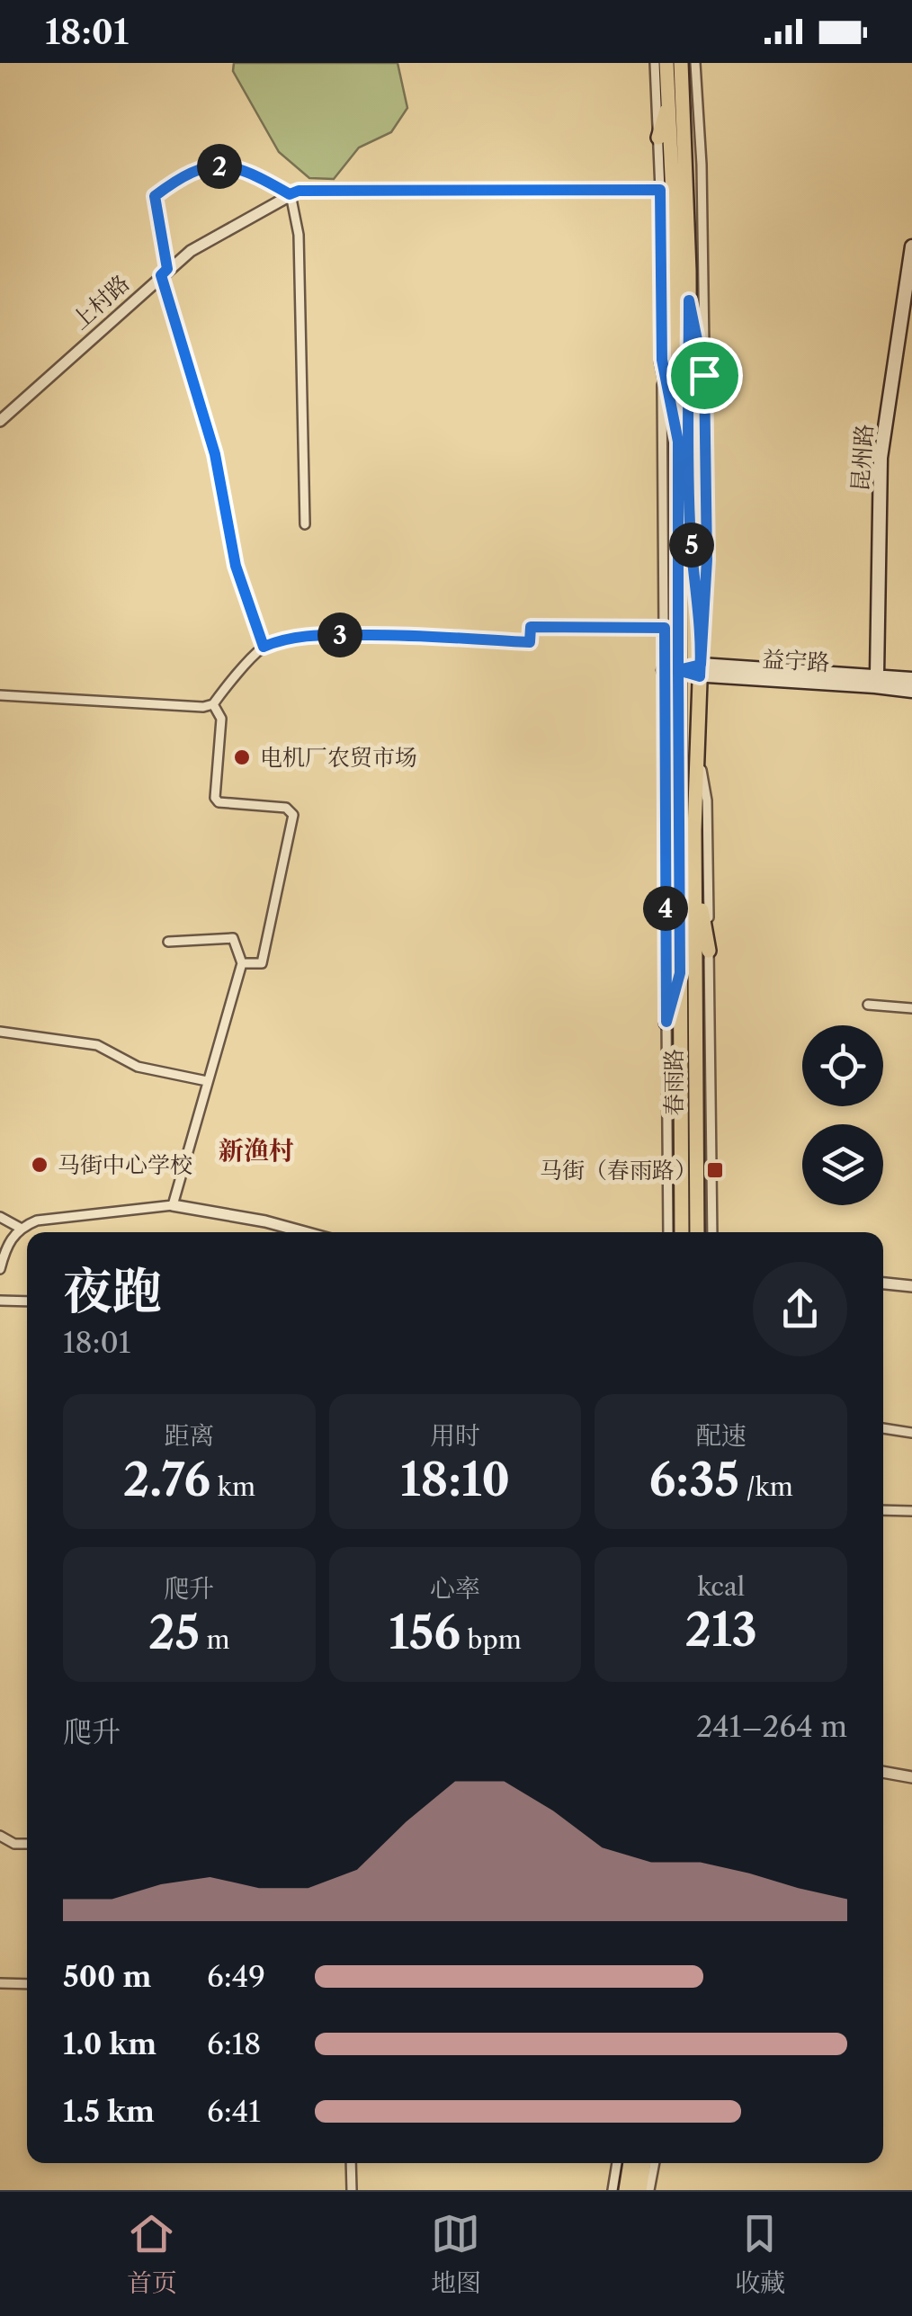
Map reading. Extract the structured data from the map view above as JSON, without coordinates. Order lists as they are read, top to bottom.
{
  "streets": {
    "main road": ["昆州路", "益宁路", "春雨路"],
    "street": ["上村路"]
  },
  "crossings": [
    ["昆州路", "益宁路"],
    ["益宁路", "春雨路"]
  ],
  "districts": ["新渔村"],
  "places": {
    "other": ["电机厂农贸市场", "马街中心学校"],
    "transit": ["马街（春雨路）"]
  },
  "page": {
    "status": "18:01",
    "pins": [
      "2",
      "5",
      "3",
      "4"
    ],
    "heading": ["夜跑", "18:01"],
    "stats": [
      ["距离", "2.76 km"],
      ["用时", "18:10"],
      ["配速", "6:35 /km"],
      ["爬升", "25 m"],
      ["心率", "156 bpm"],
      ["kcal", "213"]
    ],
    "chart": ["爬升", "241–264 m"],
    "list": [
      {
        "name": "500 m",
        "note": "6:49"
      },
      {
        "name": "1.0 km",
        "note": "6:18"
      },
      {
        "name": "1.5 km",
        "note": "6:41"
      }
    ],
    "tabs": ["首页", "地图", "收藏"]
  }
}
